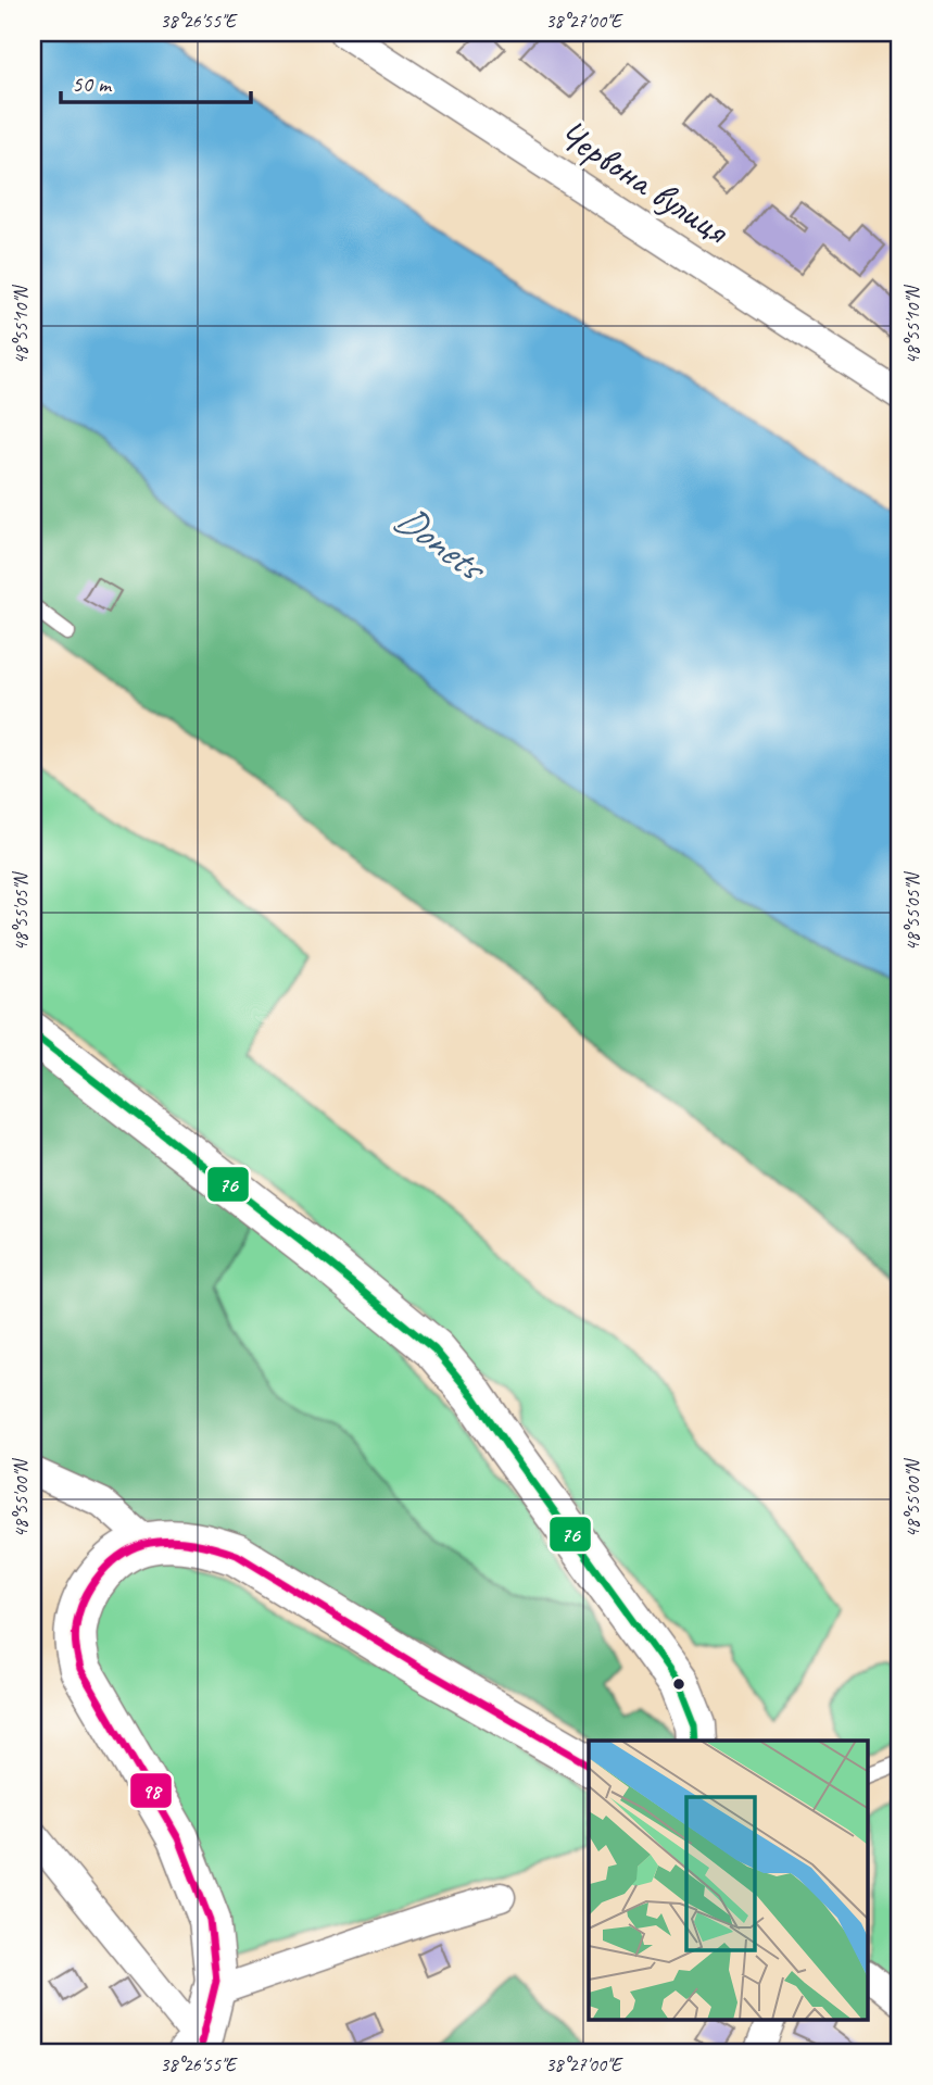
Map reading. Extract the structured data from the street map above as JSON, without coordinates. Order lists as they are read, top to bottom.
{
  "streets": {
    "street": ["Червона вулиця"]
  },
  "water": ["Donets"],
  "lines": ["transit line 76", "transit line 98"],
  "scale_bar": "50 m",
  "coordinates": [
    "38°26'55\"E",
    "38°27'00\"E",
    "48°55'10\"N",
    "48°55'05\"N",
    "48°55'00\"N"
  ]
}
